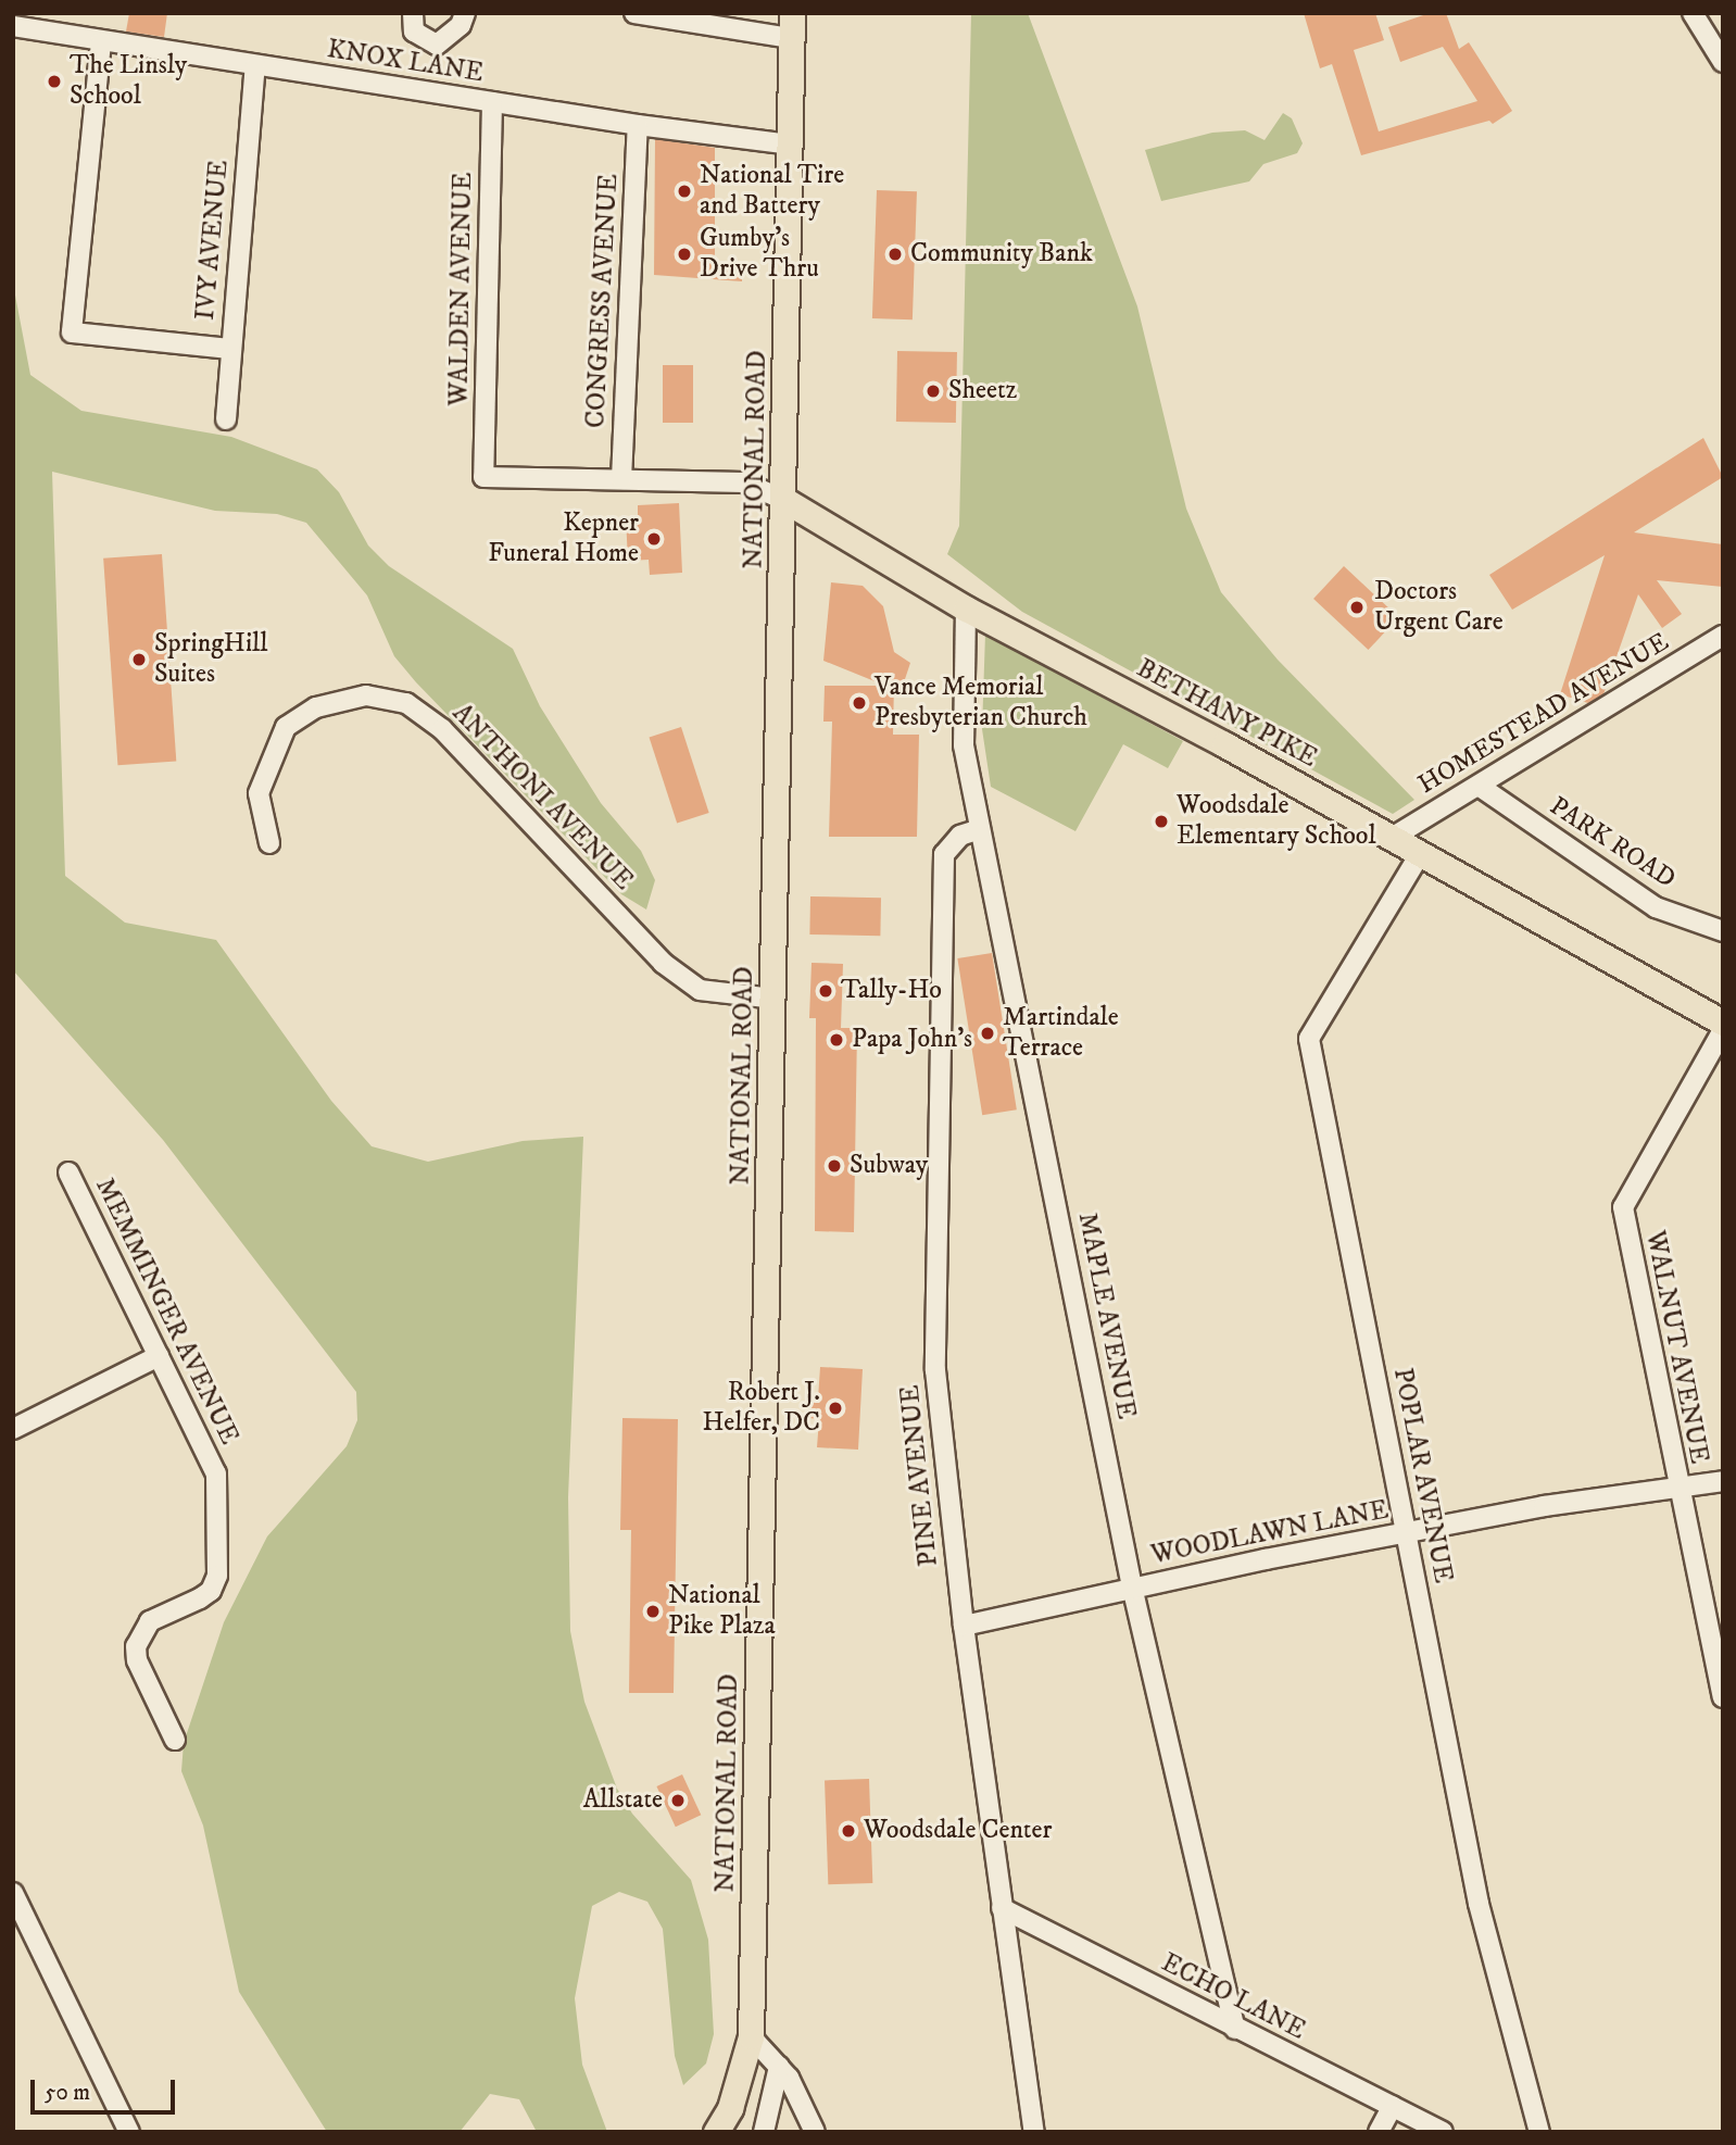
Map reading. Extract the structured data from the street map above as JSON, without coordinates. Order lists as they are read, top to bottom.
{
  "streets": {
    "main road": ["NATIONAL ROAD", "BETHANY PIKE"],
    "street": [
      "KNOX LANE",
      "IVY AVENUE",
      "WALDEN AVENUE",
      "CONGRESS AVENUE",
      "HOMESTEAD AVENUE",
      "ANTHONI AVENUE",
      "PARK ROAD",
      "MEMMINGER AVENUE",
      "MAPLE AVENUE",
      "WALNUT AVENUE",
      "PINE AVENUE",
      "POPLAR AVENUE",
      "WOODLAWN LANE",
      "ECHO LANE"
    ]
  },
  "crossings": [
    ["KNOX LANE", "IVY AVENUE"],
    ["KNOX LANE", "WALDEN AVENUE"],
    ["KNOX LANE", "CONGRESS AVENUE"],
    ["KNOX LANE", "NATIONAL ROAD"],
    ["WALDEN AVENUE", "CONGRESS AVENUE"],
    ["NATIONAL ROAD", "BETHANY PIKE"],
    ["NATIONAL ROAD", "ANTHONI AVENUE"],
    ["BETHANY PIKE", "HOMESTEAD AVENUE"],
    ["BETHANY PIKE", "MAPLE AVENUE"],
    ["BETHANY PIKE", "POPLAR AVENUE"],
    ["HOMESTEAD AVENUE", "PARK ROAD"],
    ["MAPLE AVENUE", "PINE AVENUE"],
    ["MAPLE AVENUE", "WOODLAWN LANE"],
    ["MAPLE AVENUE", "ECHO LANE"],
    ["WALNUT AVENUE", "WOODLAWN LANE"],
    ["PINE AVENUE", "WOODLAWN LANE"],
    ["PINE AVENUE", "ECHO LANE"],
    ["POPLAR AVENUE", "WOODLAWN LANE"]
  ],
  "places": [
    "The Linsly School",
    "National Tire and Battery",
    "Gumby's Drive Thru",
    "Community Bank",
    "Sheetz",
    "Kepner Funeral Home",
    "Doctors Urgent Care",
    "SpringHill Suites",
    "Vance Memorial Presbyterian Church",
    "Woodsdale Elementary School",
    "Tally-Ho",
    "Martindale Terrace",
    "Papa John's",
    "Subway",
    "Robert J. Helfer, DC",
    "National Pike Plaza",
    "Allstate",
    "Woodsdale Center"
  ],
  "scale_bar": "50 m"
}
